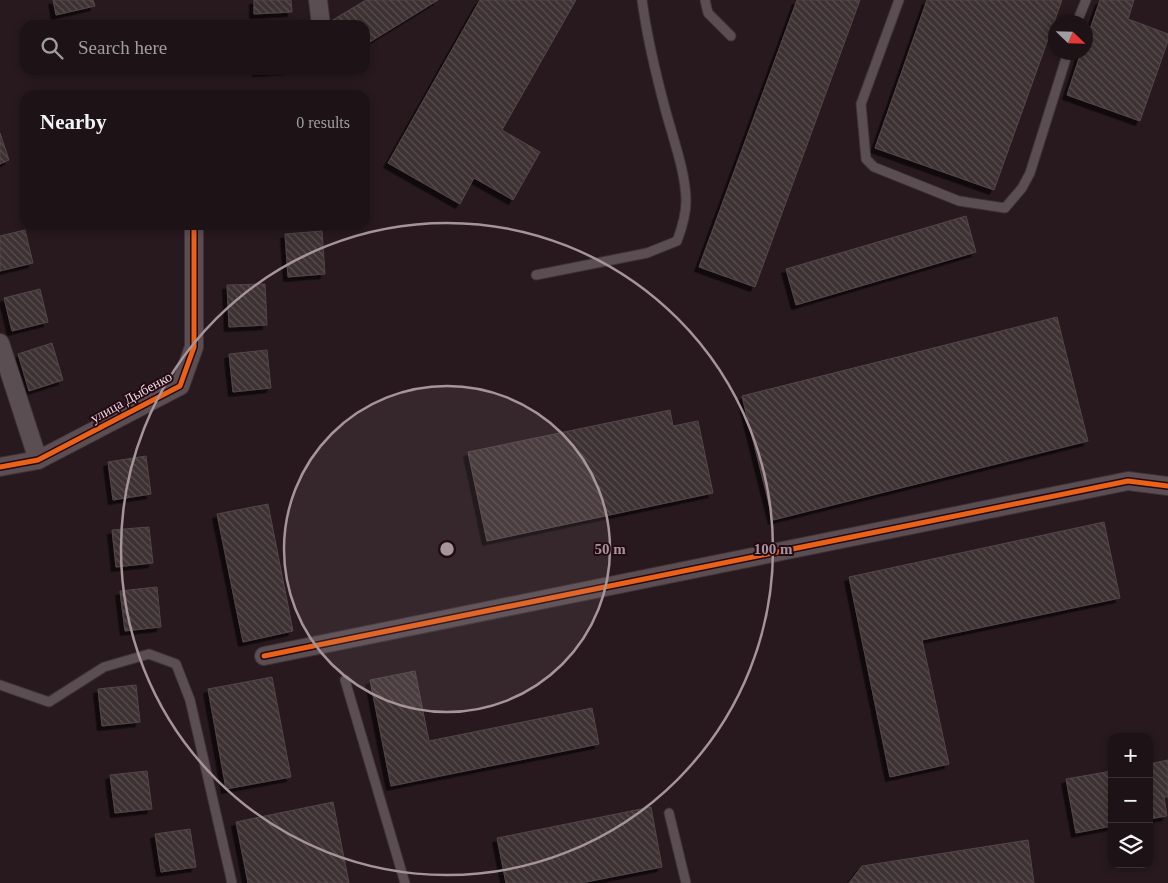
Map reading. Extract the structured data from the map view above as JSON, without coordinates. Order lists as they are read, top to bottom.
{
  "streets": {
    "street": ["улица Дыбенко"]
  },
  "north": "bottom right",
  "page": {
    "search": "Search here",
    "heading": ["Nearby", "0 results"],
    "map_buttons": ["+", "−"]
  },
  "rings": ["50 m", "100 m"]
}
